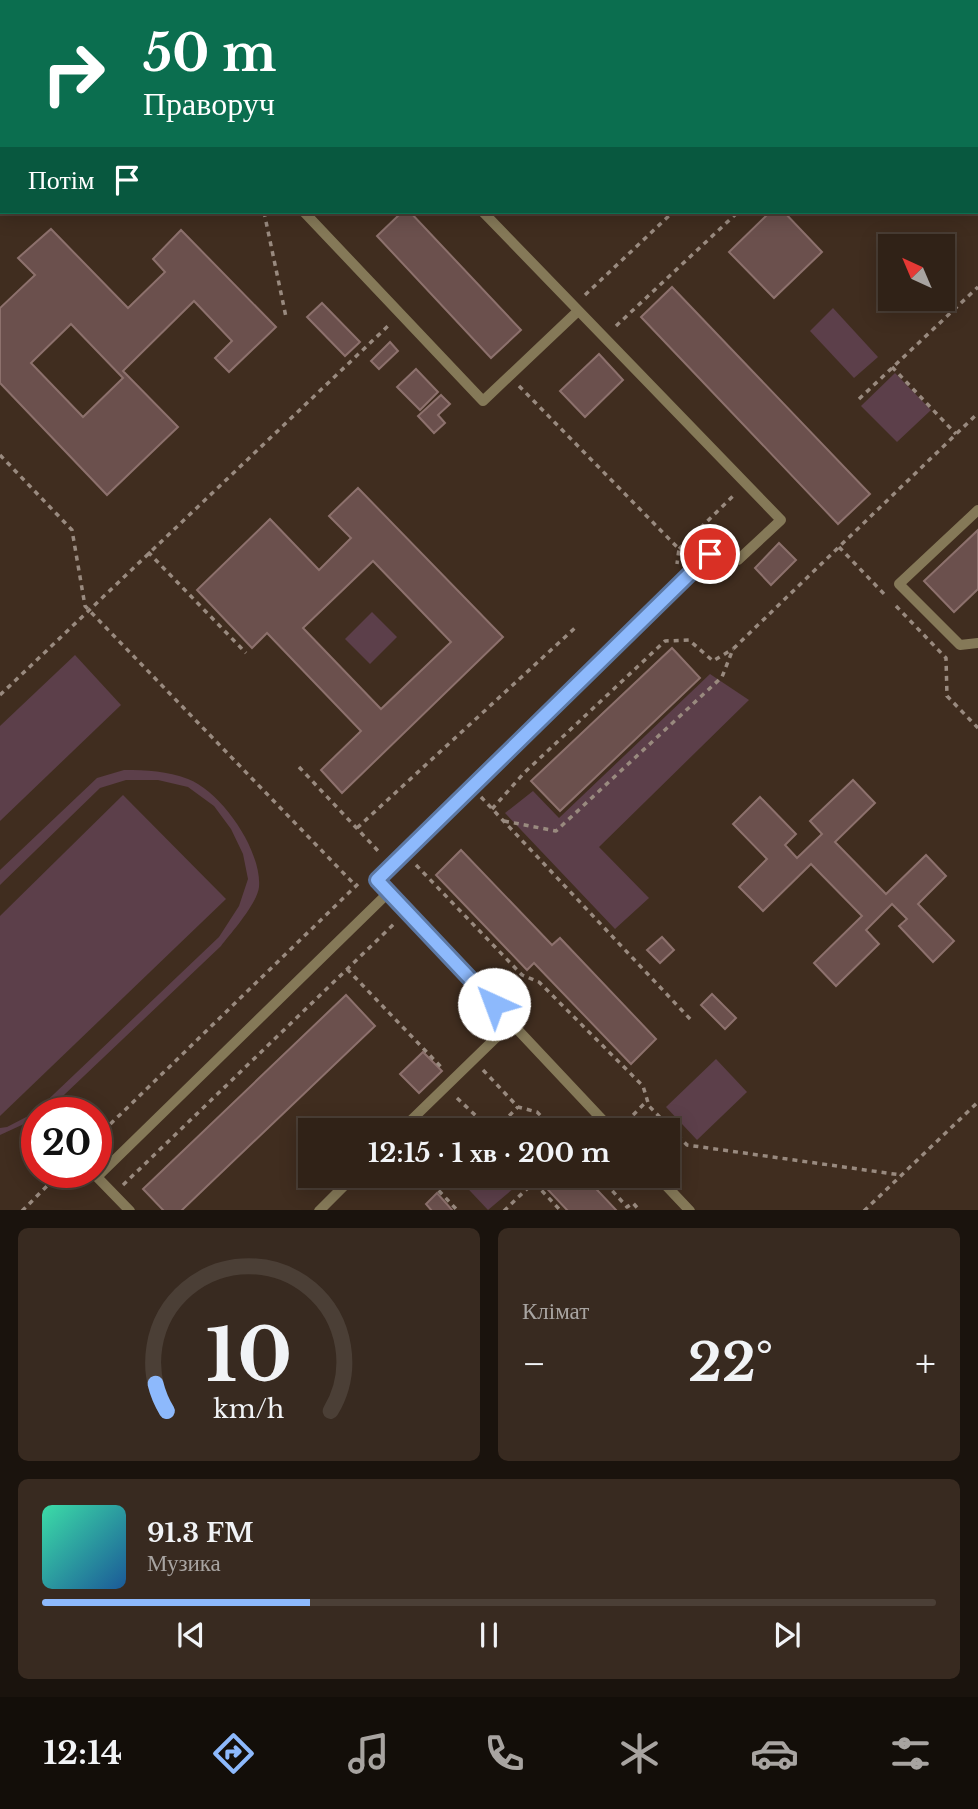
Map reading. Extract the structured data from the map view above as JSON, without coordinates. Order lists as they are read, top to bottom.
{
  "north": "top left",
  "page": {
    "turn": ["50 m", "Праворуч"],
    "then": "Потім",
    "limit": "20",
    "trip": "12:15 · 1 хв · 200 m",
    "tile": "Клімат",
    "heat": ["−", "22°", "+"],
    "song": ["91.3 FM", "Музика"],
    "tabs": "12:14",
    "gauge": ["10", "km/h"]
  }
}
